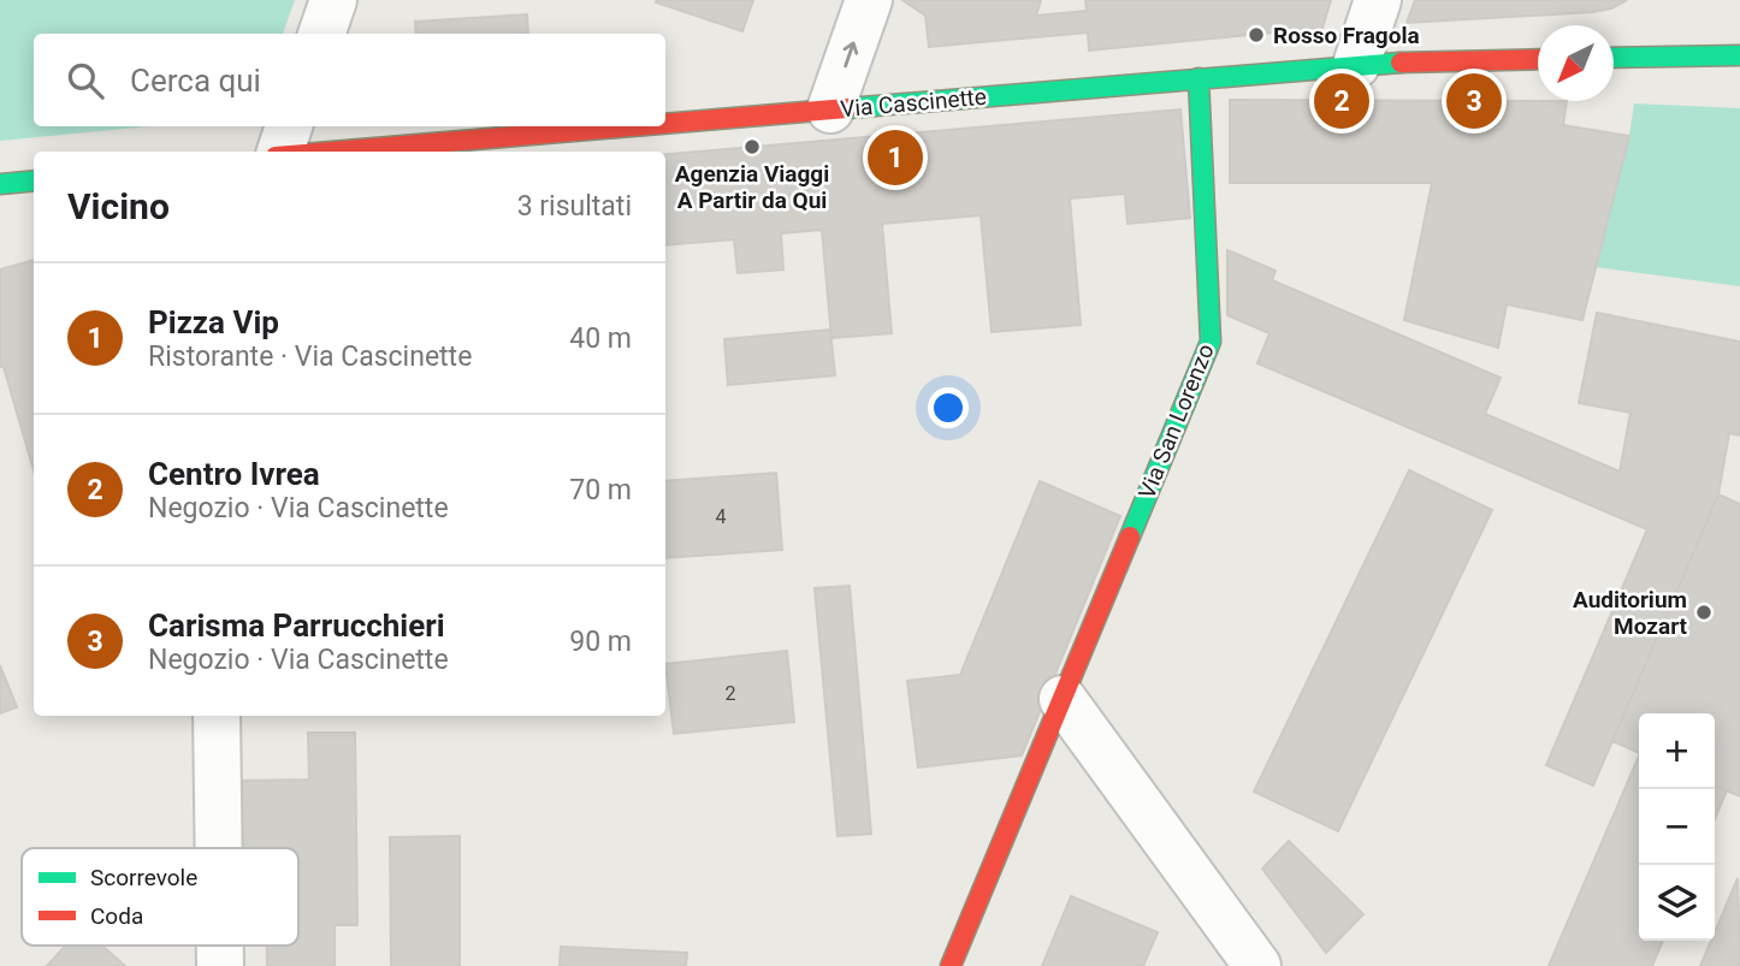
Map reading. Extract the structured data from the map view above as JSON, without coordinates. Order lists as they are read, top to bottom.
{
  "streets": {
    "main road": ["Via Cascinette", "Via San Lorenzo"]
  },
  "crossings": [
    ["Via Cascinette", "Via San Lorenzo"]
  ],
  "places": ["Rosso Fragola", "Agenzia Viaggi A Partir da Qui", "Auditorium Mozart"],
  "house_numbers": ["4", "2"],
  "legend": ["Scorrevole", "Coda"],
  "north": "bottom left",
  "page": {
    "search": "Cerca qui",
    "pins": ["2", "3", "1"],
    "heading": ["Vicino", "3 risultati"],
    "list": [
      {
        "mark": "1",
        "name": "Pizza Vip",
        "note": "Ristorante · Via Cascinette",
        "value": "40 m"
      },
      {
        "mark": "2",
        "name": "Centro Ivrea",
        "note": "Negozio · Via Cascinette",
        "value": "70 m"
      },
      {
        "mark": "3",
        "name": "Carisma Parrucchieri",
        "note": "Negozio · Via Cascinette",
        "value": "90 m"
      }
    ],
    "map_buttons": ["+", "−"]
  }
}
